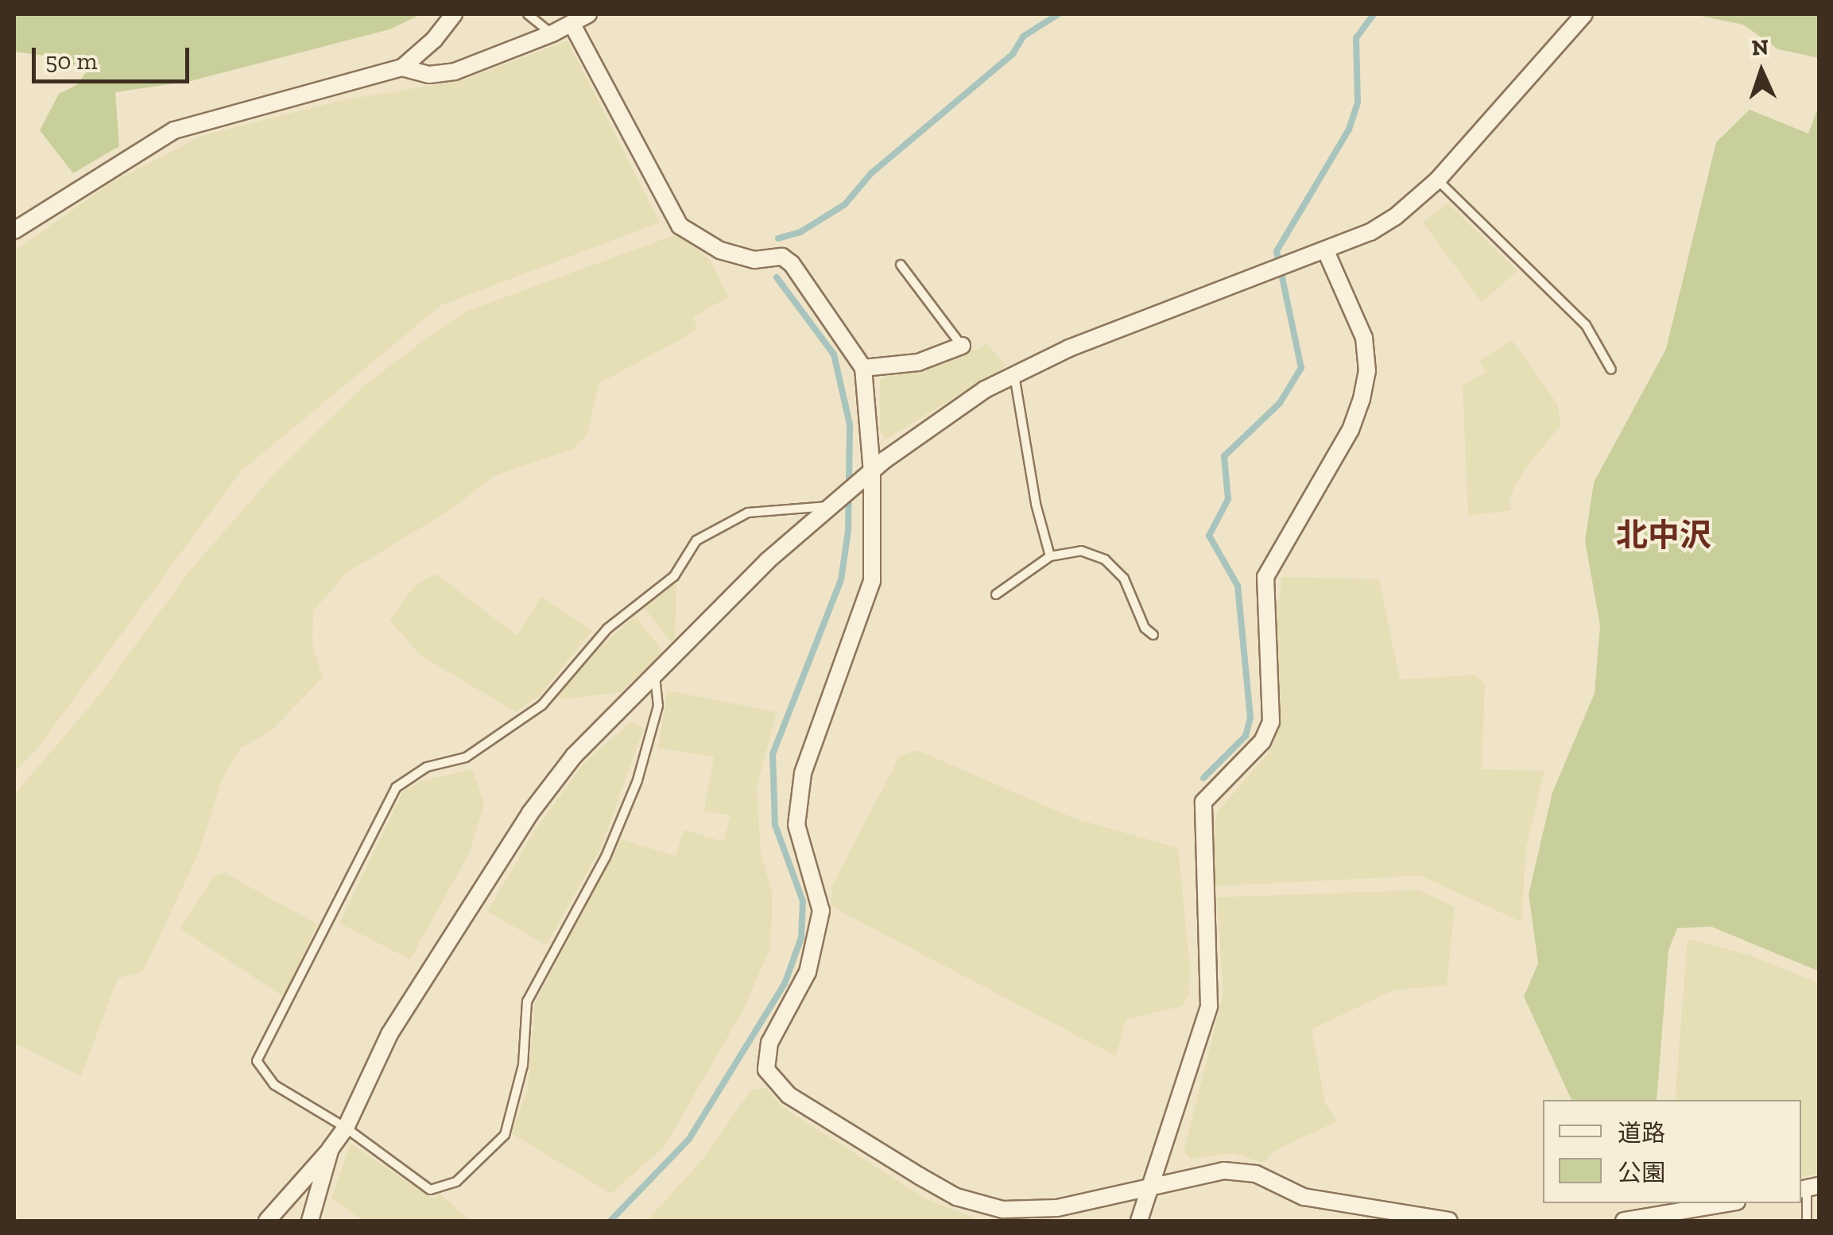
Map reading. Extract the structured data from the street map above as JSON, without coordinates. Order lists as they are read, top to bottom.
{
  "districts": ["北中沢"],
  "legend": ["道路", "公園"],
  "scale_bar": "50 m",
  "north": "top"
}
